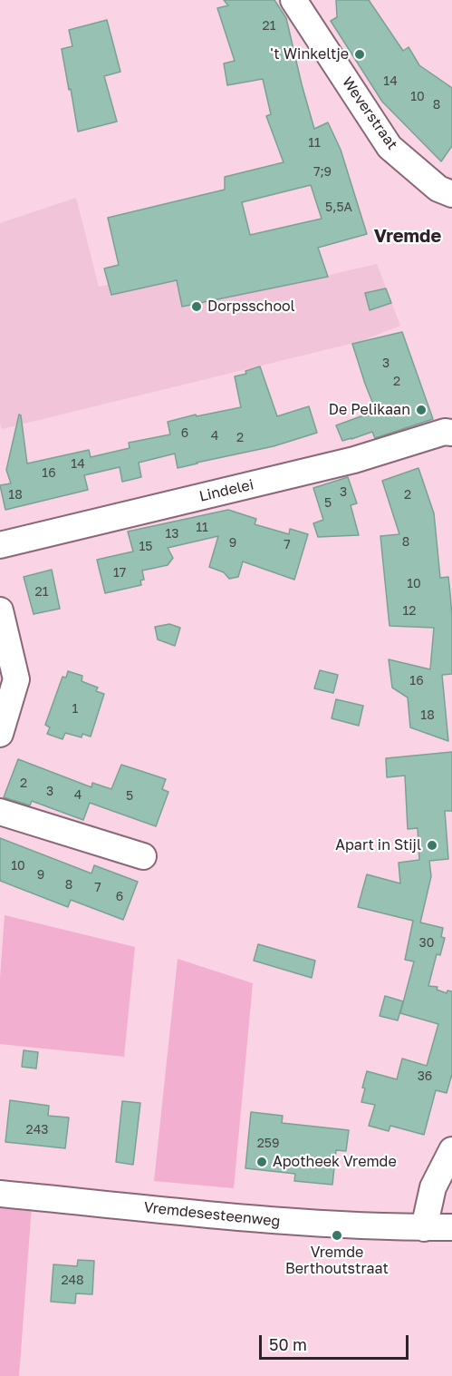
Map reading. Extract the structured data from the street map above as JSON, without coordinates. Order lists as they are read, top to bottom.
{
  "streets": {
    "street": ["Weverstraat", "Lindelei", "Vremdesesteenweg"]
  },
  "districts": ["Vremde"],
  "places": [
    "'t Winkeltje",
    "Dorpsschool",
    "De Pelikaan",
    "Apart in Stijl",
    "Apotheek Vremde",
    "Vremde Berthoutstraat"
  ],
  "house_numbers": [
    "21",
    "14",
    "10",
    "8",
    "11",
    "7;9",
    "5,5A",
    "3",
    "2",
    "6",
    "4",
    "2",
    "14",
    "16",
    "3",
    "18",
    "2",
    "5",
    "11",
    "13",
    "8",
    "9",
    "7",
    "15",
    "17",
    "10",
    "21",
    "12",
    "16",
    "1",
    "18",
    "2",
    "3",
    "4",
    "5",
    "10",
    "9",
    "8",
    "7",
    "6",
    "30",
    "36",
    "243",
    "259",
    "248"
  ],
  "scale_bar": "50 m"
}
